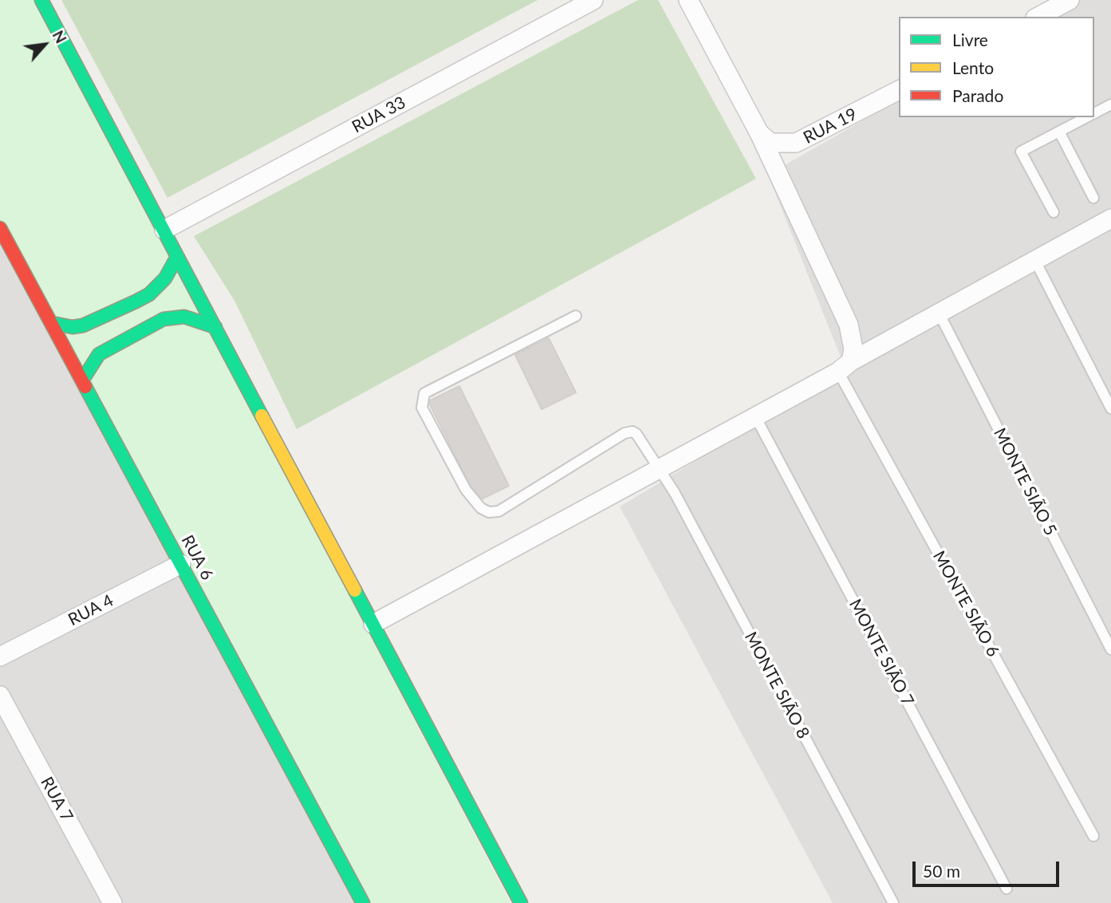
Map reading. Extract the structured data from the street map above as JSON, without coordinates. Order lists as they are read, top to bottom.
{
  "streets": {
    "street": [
      "RUA 33",
      "RUA 19",
      "RUA 6",
      "RUA 4",
      "RUA 7"
    ],
    "lane": [
      "MONTE SIÃO 5",
      "MONTE SIÃO 6",
      "MONTE SIÃO 7",
      "MONTE SIÃO 8"
    ]
  },
  "crossings": [
    ["RUA 6", "RUA 4"]
  ],
  "legend": ["Livre", "Lento", "Parado"],
  "scale_bar": "50 m",
  "north": "top right"
}
